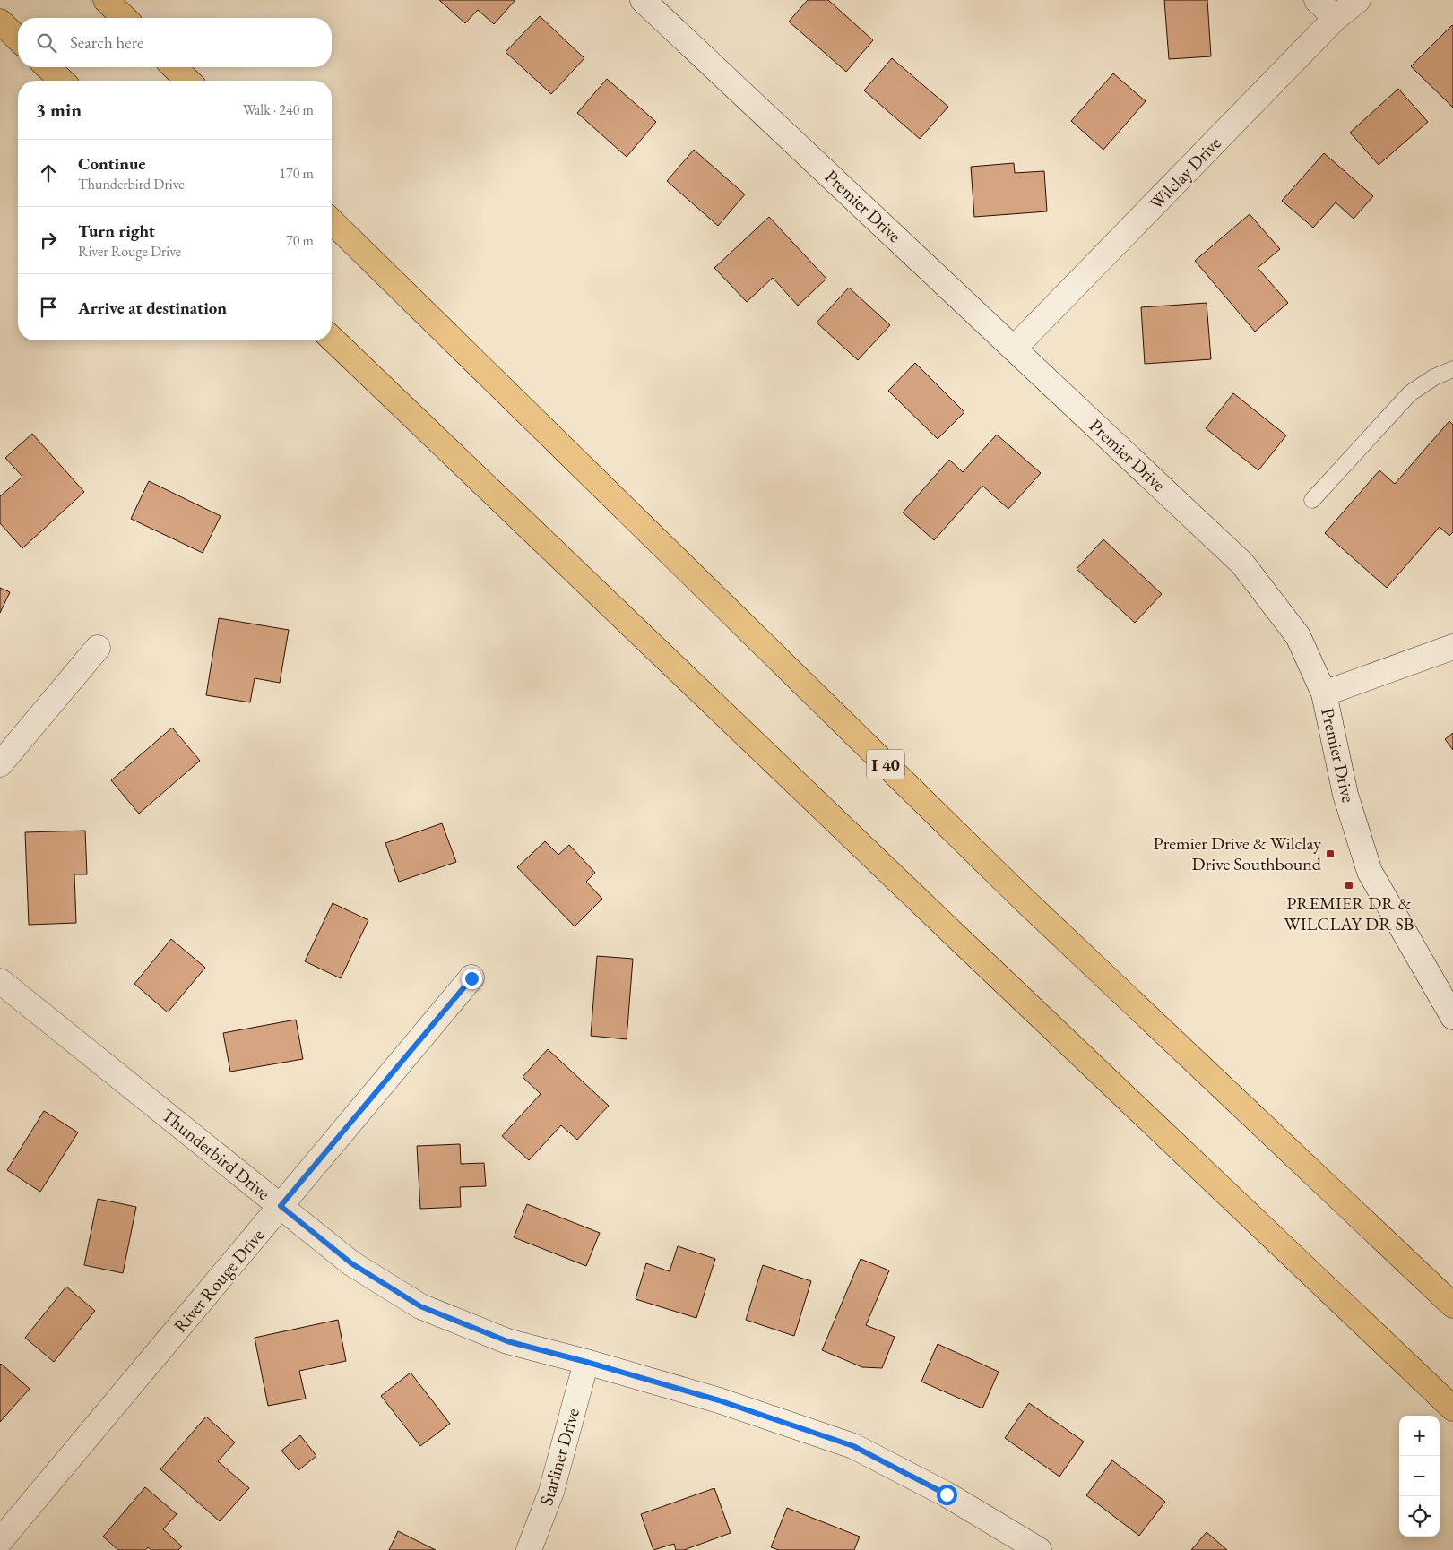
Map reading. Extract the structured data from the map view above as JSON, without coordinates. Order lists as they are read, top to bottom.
{
  "streets": {
    "highway": ["I 40"],
    "street": [
      "Wilclay Drive",
      "Premier Drive",
      "Thunderbird Drive",
      "River Rouge Drive",
      "Starliner Drive"
    ]
  },
  "crossings": [
    ["Wilclay Drive", "Premier Drive"],
    ["Thunderbird Drive", "River Rouge Drive"],
    ["Thunderbird Drive", "Starliner Drive"]
  ],
  "places": {
    "transit": ["Premier Drive & Wilclay Drive Southbound", "PREMIER DR & WILCLAY DR SB"]
  },
  "page": {
    "search": "Search here",
    "heading": ["3 min", "Walk · 240 m"],
    "list": [
      ["Continue", "Thunderbird Drive", "170 m"],
      ["Turn right", "River Rouge Drive", "70 m"],
      "Arrive at destination"
    ],
    "map_buttons": ["+", "−"]
  }
}
